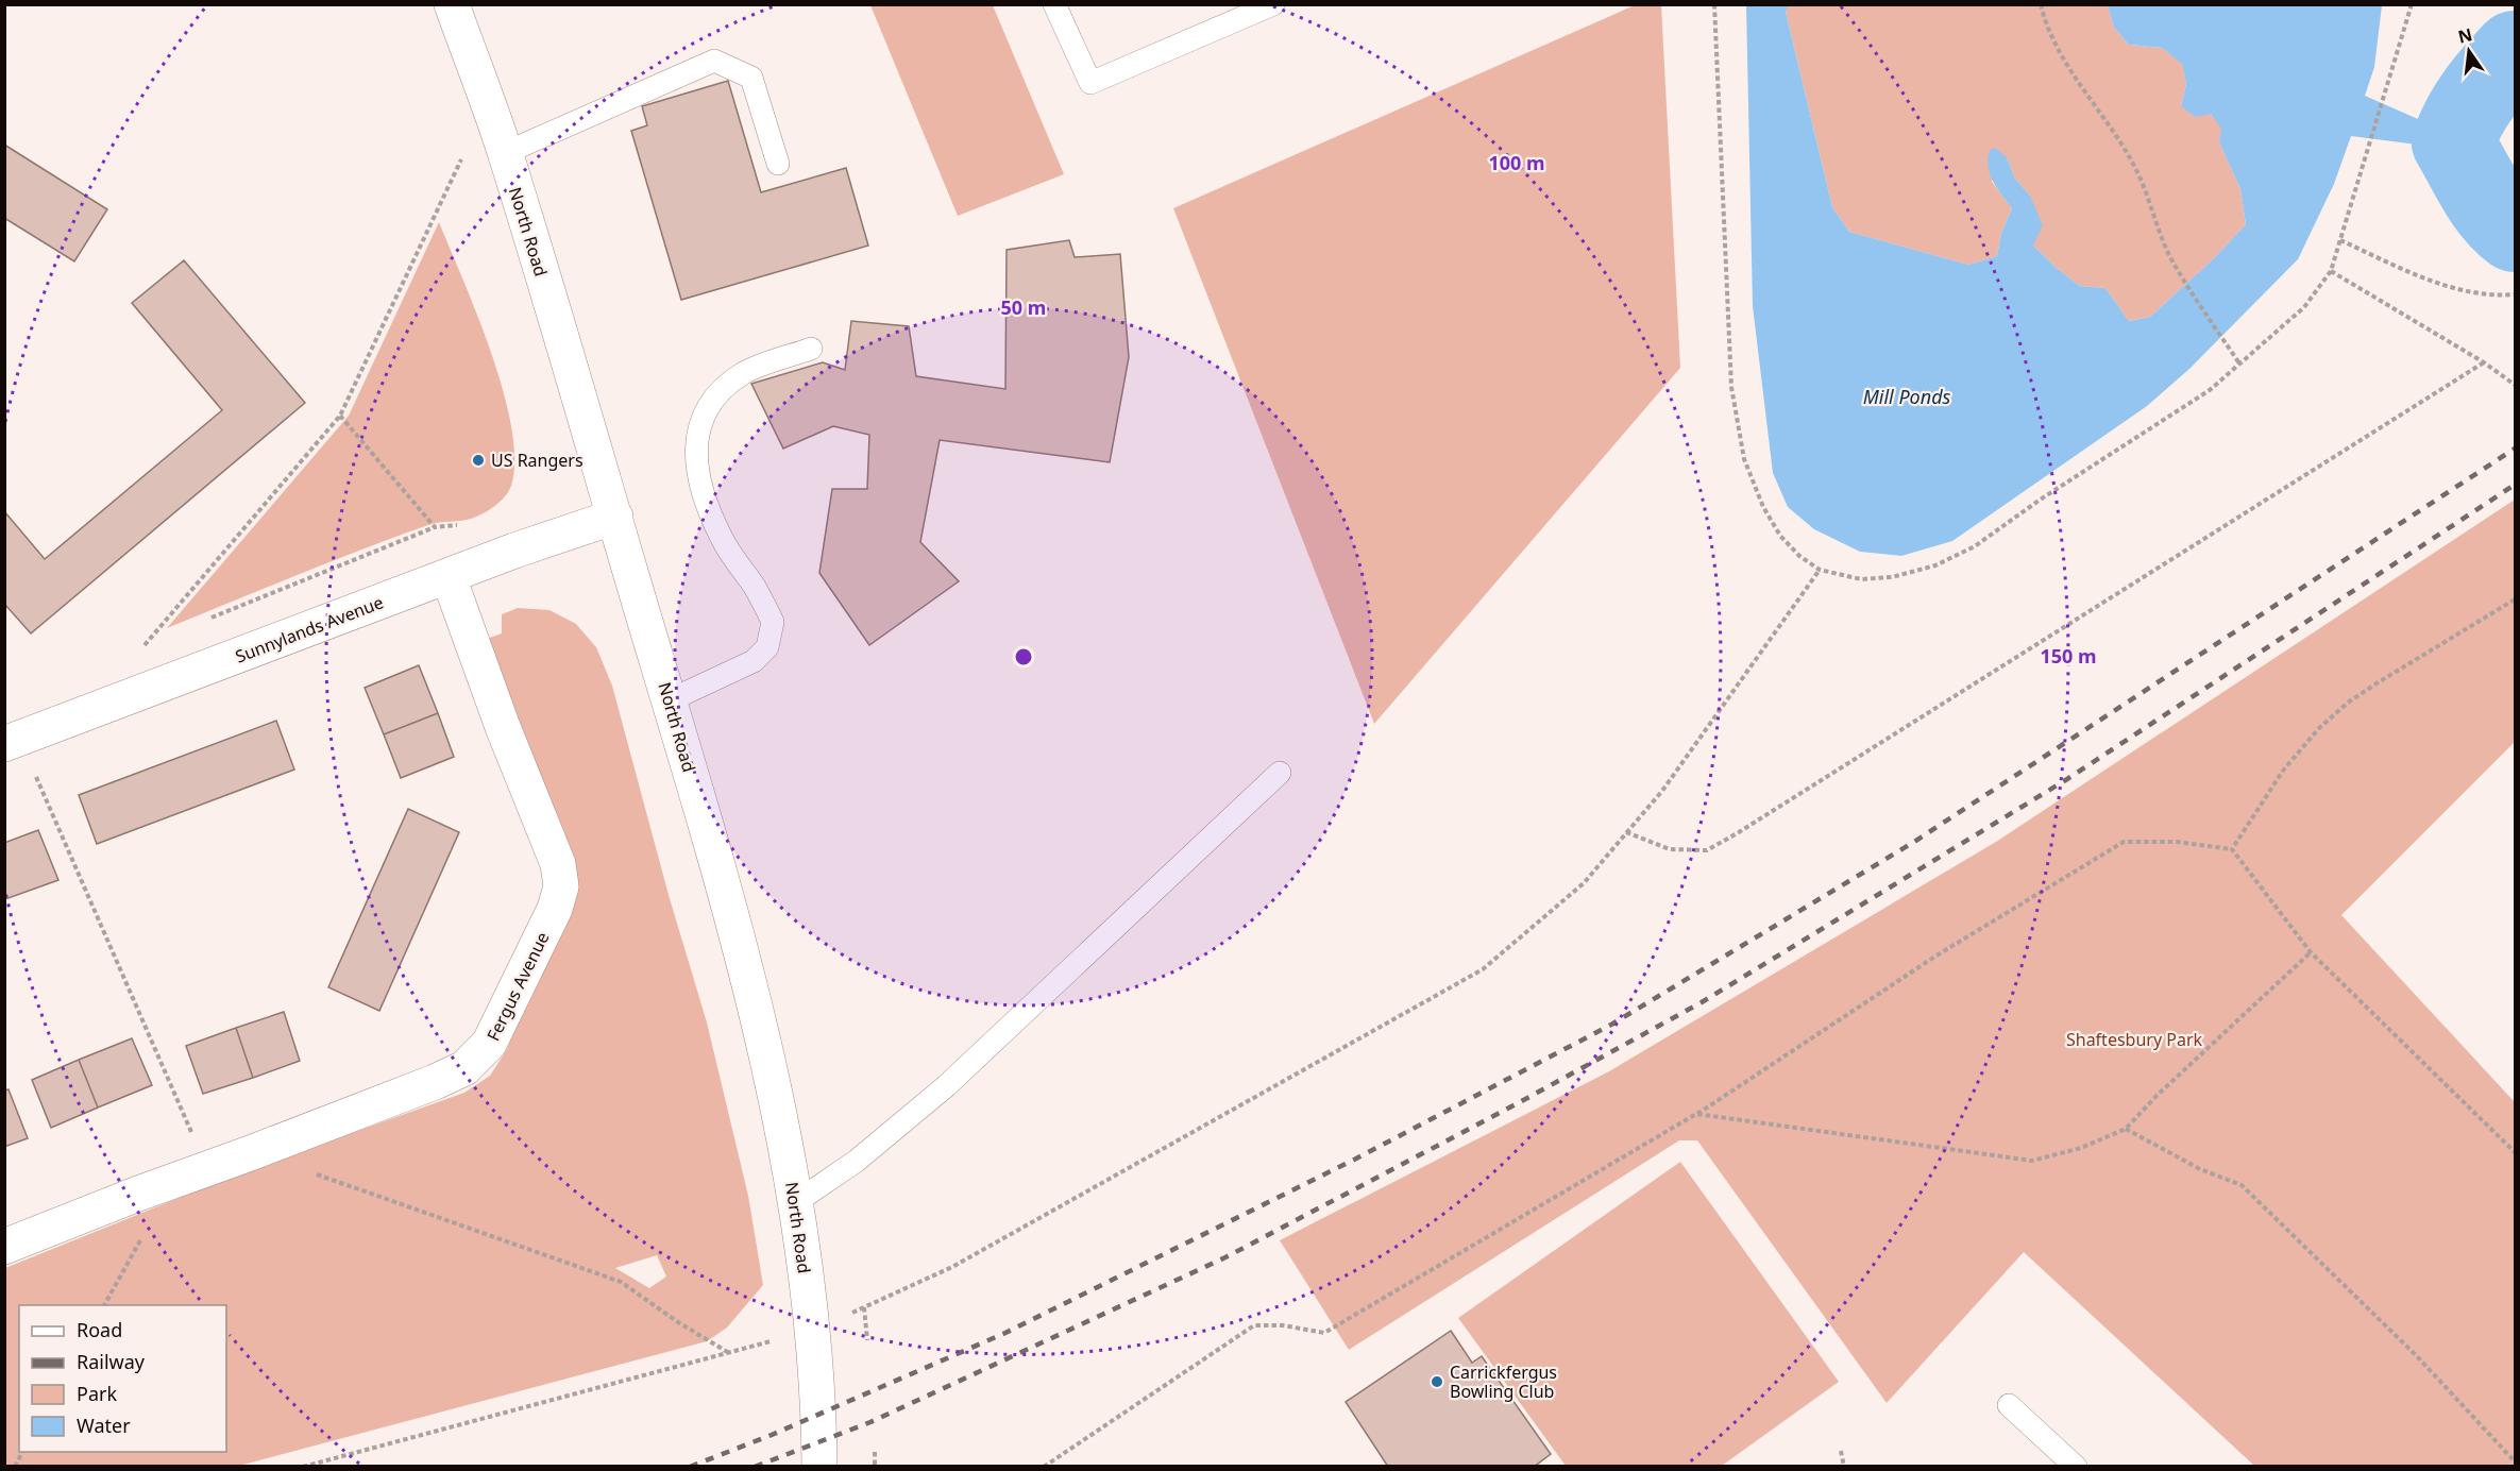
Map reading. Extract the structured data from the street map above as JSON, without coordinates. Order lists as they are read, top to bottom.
{
  "streets": {
    "street": ["North Road", "Sunnylands Avenue", "Fergus Avenue"]
  },
  "crossings": [
    ["North Road", "Sunnylands Avenue"],
    ["Sunnylands Avenue", "Fergus Avenue"]
  ],
  "water": ["Mill Ponds"],
  "parks": ["Shaftesbury Park"],
  "places": ["US Rangers", "Carrickfergus Bowling Club"],
  "legend": [
    "Road",
    "Railway",
    "Park",
    "Water"
  ],
  "north": "top",
  "rings": ["100 m", "50 m", "150 m"]
}
